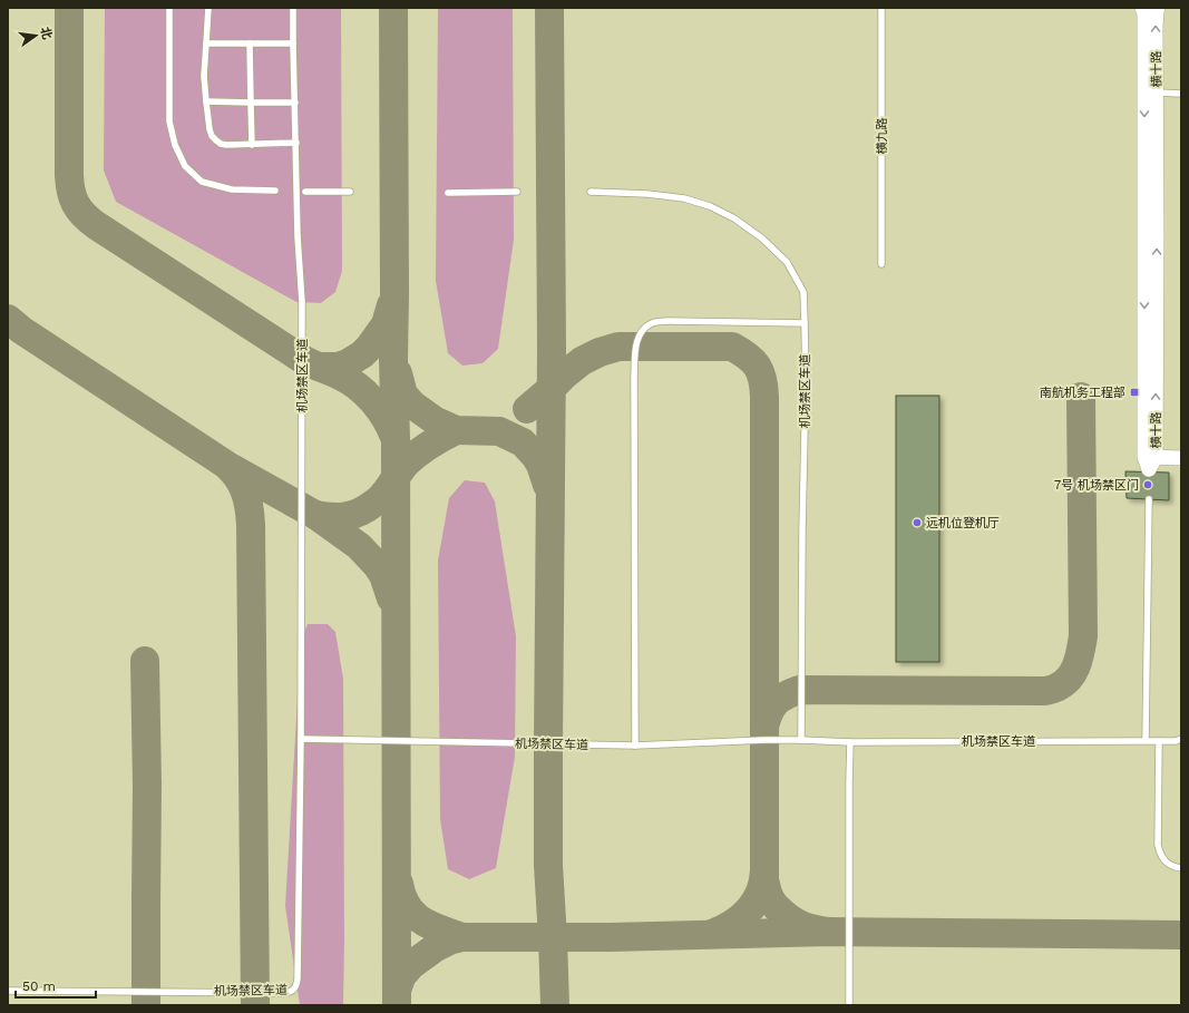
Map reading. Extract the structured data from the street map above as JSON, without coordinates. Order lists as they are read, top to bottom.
{
  "streets": {
    "street": ["横十路"],
    "lane": ["横九路", "机场禁区车道"]
  },
  "places": {
    "transit": ["南航机务工程部"],
    "other": ["7号 机场禁区门", "远机位登机厅"]
  },
  "scale_bar": "50 m",
  "north": "right"
}
